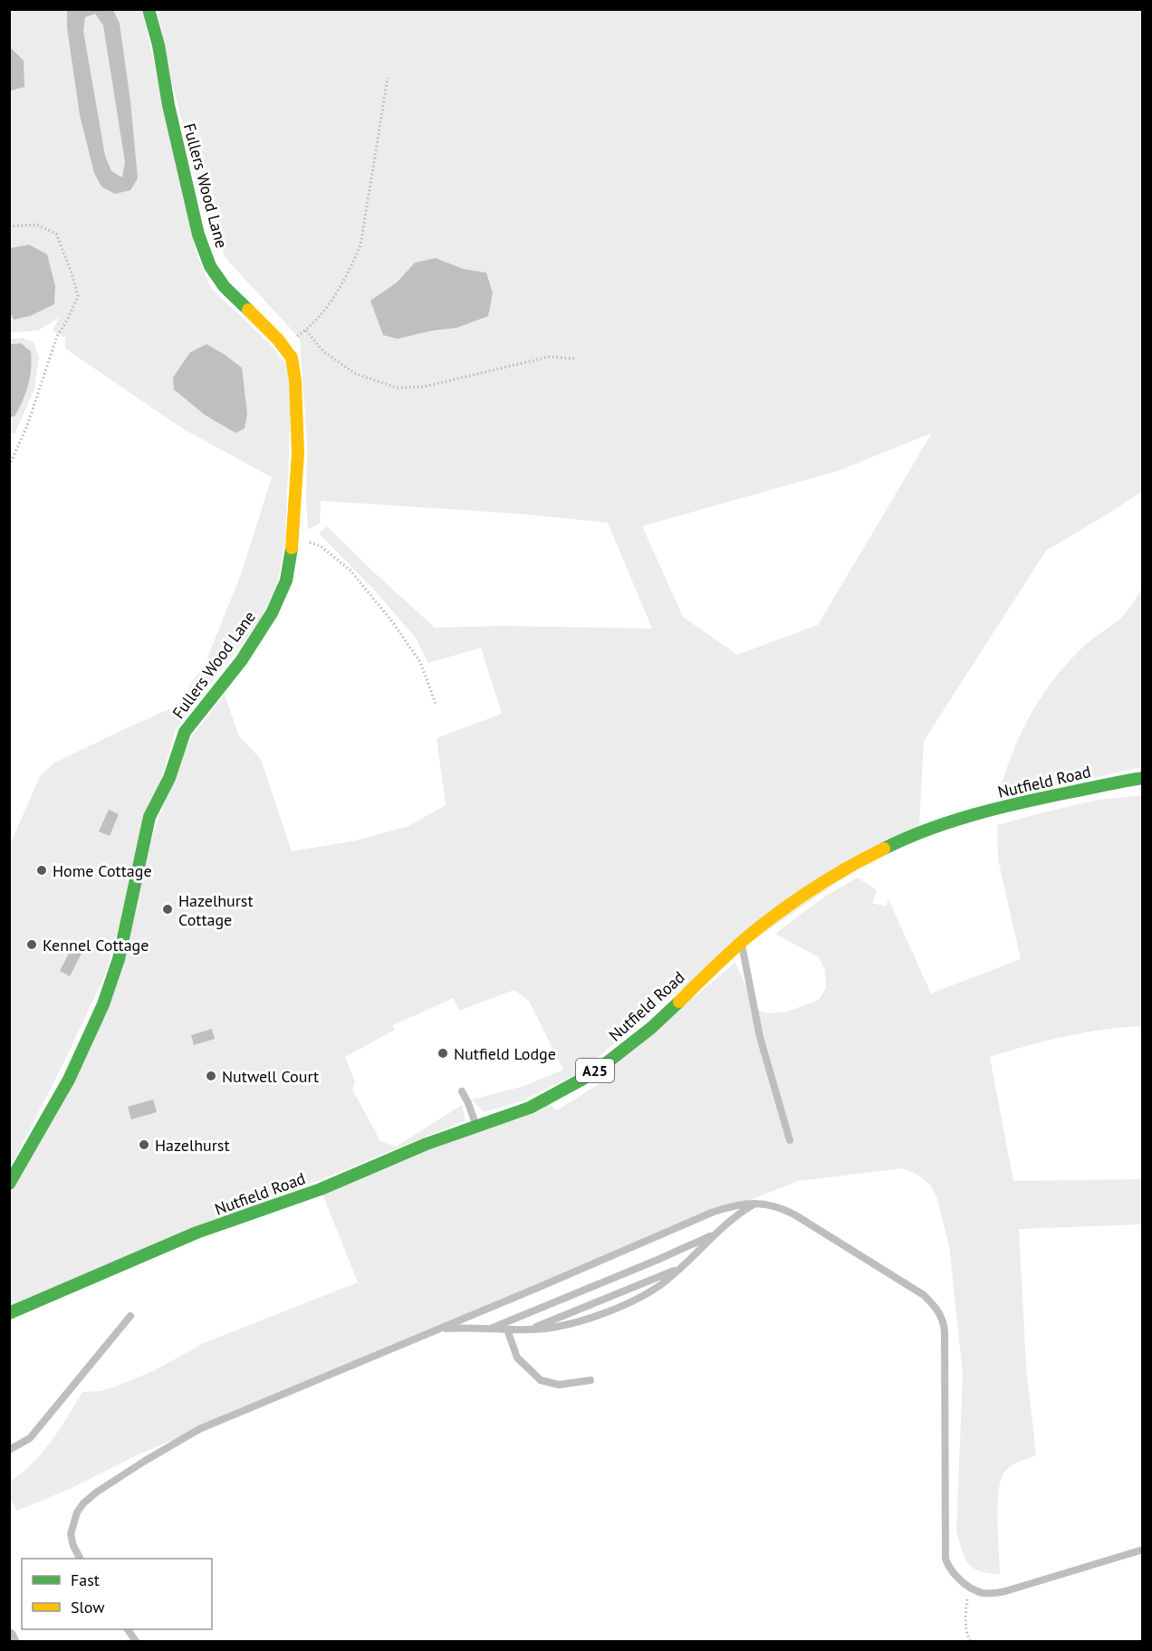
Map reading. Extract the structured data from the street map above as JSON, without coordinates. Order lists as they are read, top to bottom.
{
  "streets": {
    "street": ["Fullers Wood Lane", "Nutfield Road", "A25"]
  },
  "places": [
    "Home Cottage",
    "Hazelhurst Cottage",
    "Kennel Cottage",
    "Nutfield Lodge",
    "Nutwell Court",
    "Hazelhurst"
  ],
  "legend": ["Fast", "Slow"]
}
